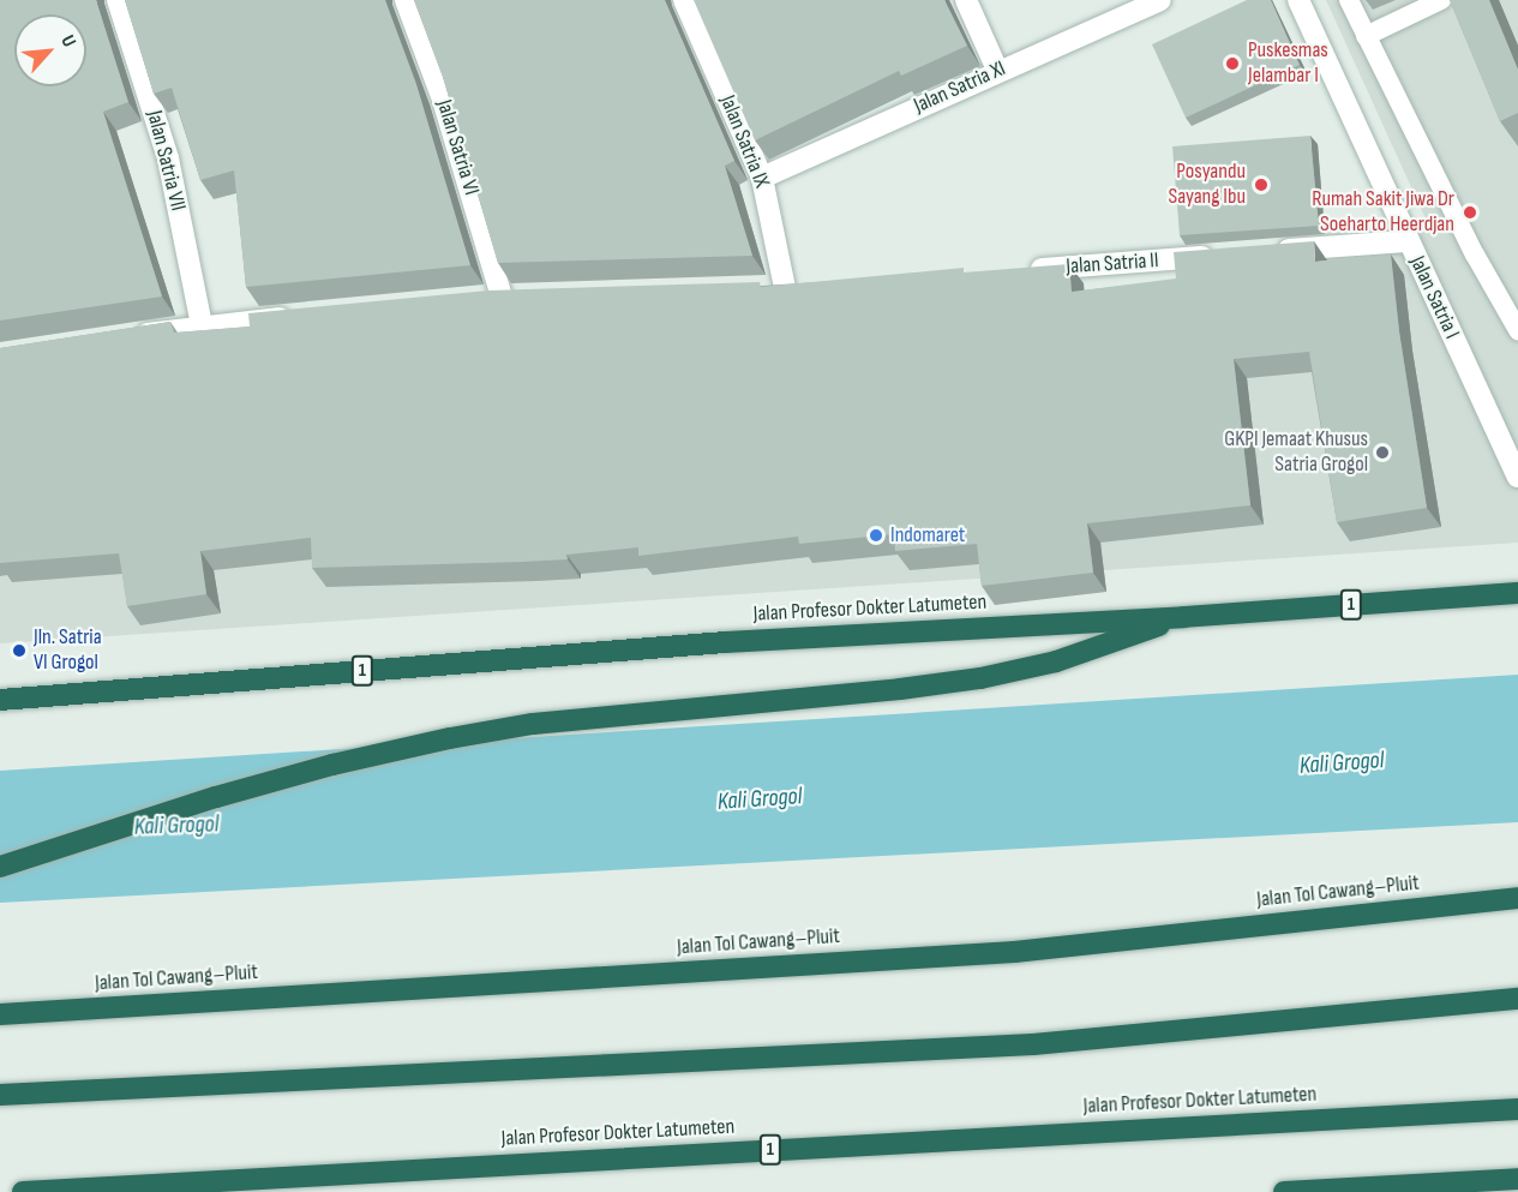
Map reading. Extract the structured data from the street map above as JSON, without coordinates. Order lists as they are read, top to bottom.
{
  "streets": {
    "highway": ["1", "Jalan Profesor Dokter Latumeten", "Jalan Tol Cawang–Pluit"],
    "street": [
      "Jalan Satria XI",
      "Jalan Satria IX",
      "Jalan Satria VI",
      "Jalan Satria VII",
      "Jalan Satria II",
      "Jalan Satria I"
    ]
  },
  "crossings": [
    ["Jalan Satria XI", "Jalan Satria IX"]
  ],
  "water": ["Kali Grogol"],
  "places": [
    "Puskesmas Jelambar I",
    "Posyandu Sayang Ibu",
    "Rumah Sakit Jiwa Dr Soeharto Heerdjan",
    "GKPI Jemaat Khusus Satria Grogol",
    "Indomaret",
    "Jln. Satria VI Grogol"
  ],
  "north": "top right"
}
